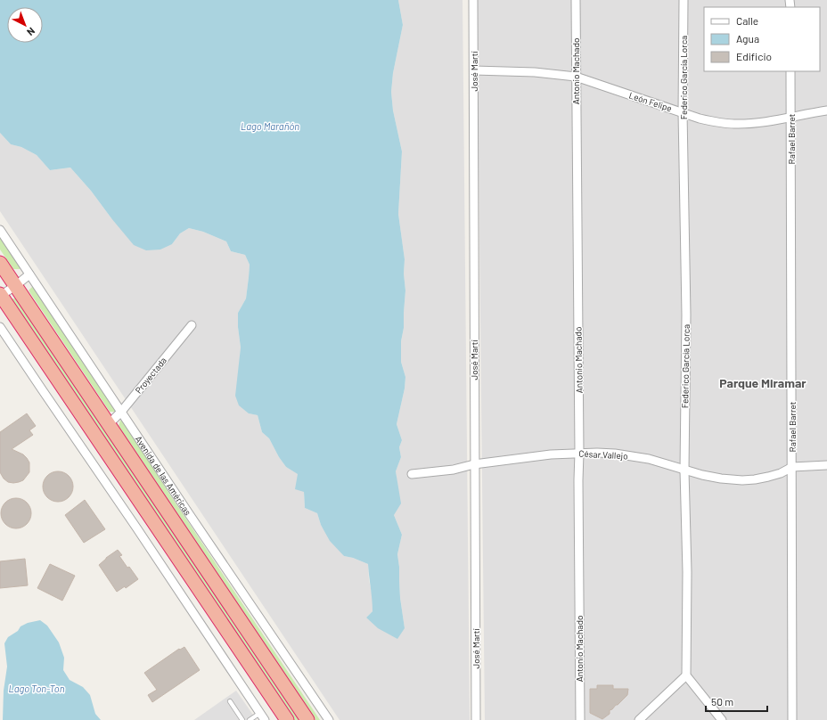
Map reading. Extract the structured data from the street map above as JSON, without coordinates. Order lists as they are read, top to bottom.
{
  "streets": {
    "highway": ["Avenida de las Américas"],
    "street": [
      "José Martí",
      "Antonio Machado",
      "Federico García Lorca",
      "León Felipe",
      "Rafael Barret",
      "Proyectada",
      "César Vallejo"
    ]
  },
  "crossings": [
    ["José Martí", "León Felipe"],
    ["José Martí", "César Vallejo"],
    ["Antonio Machado", "León Felipe"],
    ["Antonio Machado", "César Vallejo"],
    ["Federico García Lorca", "León Felipe"],
    ["Federico García Lorca", "César Vallejo"],
    ["León Felipe", "Rafael Barret"],
    ["Rafael Barret", "César Vallejo"],
    ["Proyectada", "Avenida de las Américas"]
  ],
  "districts": ["Parque Miramar"],
  "water": ["Lago Marañón", "Lago Ton-Ton"],
  "legend": ["Calle", "Agua", "Edificio"],
  "scale_bar": "50 m",
  "north": "bottom right"
}
